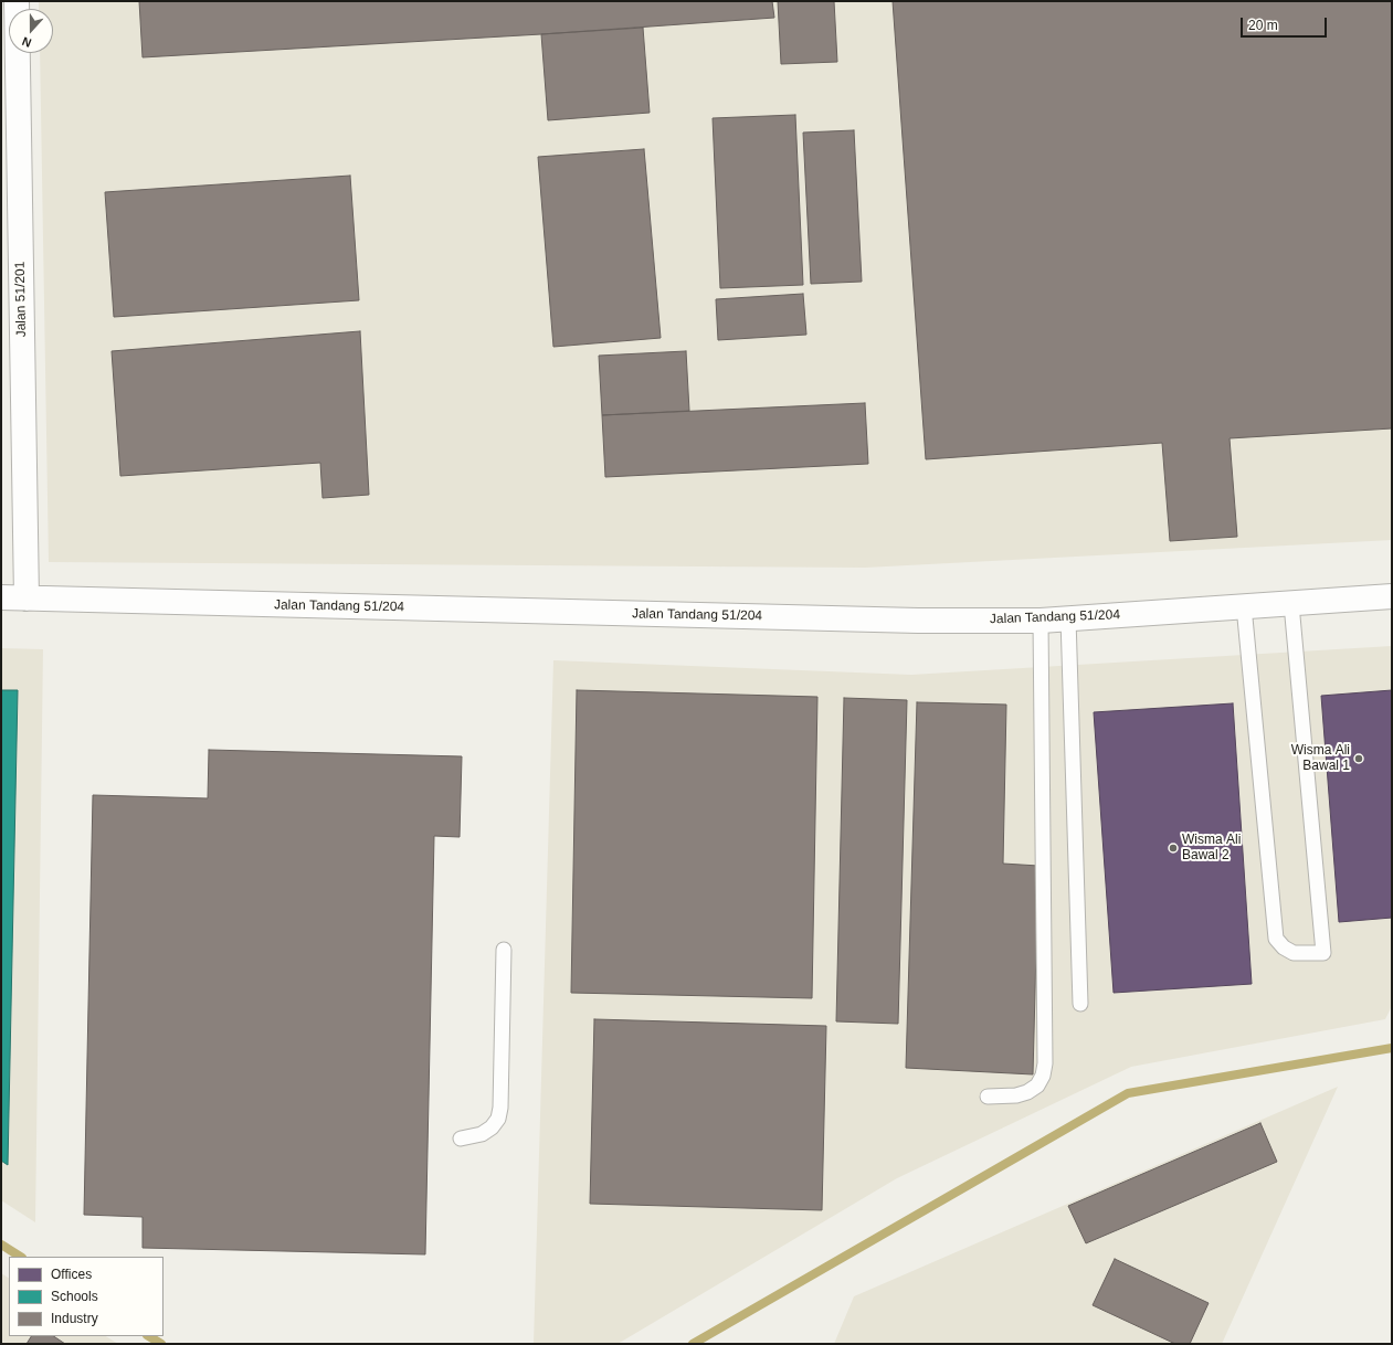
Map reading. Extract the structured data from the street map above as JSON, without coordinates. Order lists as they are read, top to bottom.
{
  "streets": {
    "street": ["Jalan 51/201", "Jalan Tandang 51/204"]
  },
  "crossings": [
    ["Jalan 51/201", "Jalan Tandang 51/204"]
  ],
  "places": ["Wisma Ali Bawal 1", "Wisma Ali Bawal 2"],
  "legend": ["Offices", "Schools", "Industry"],
  "scale_bar": "20 m",
  "north": "bottom"
}
